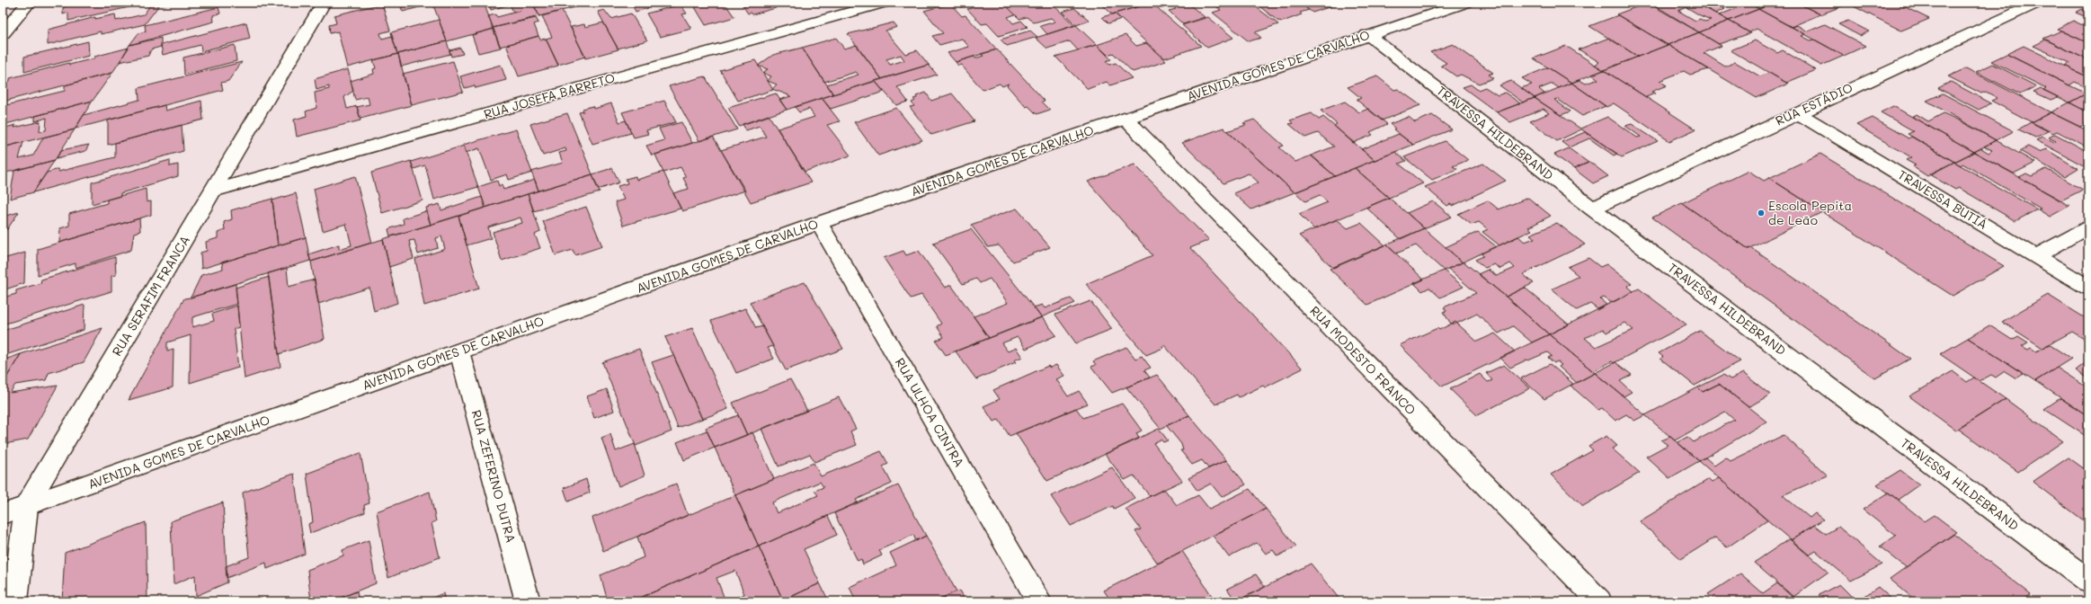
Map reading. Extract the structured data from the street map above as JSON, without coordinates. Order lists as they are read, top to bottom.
{
  "streets": {
    "street": [
      "AVENIDA GOMES DE CARVALHO",
      "RUA JOSEFA BARRETO",
      "RUA ESTÁDIO",
      "TRAVESSA HILDEBRAND",
      "TRAVESSA BUTIÁ",
      "RUA SERAFIM FRANCA",
      "RUA MODESTO FRANCO",
      "RUA ULHOA CINTRA",
      "RUA ZEFERINO DUTRA"
    ]
  },
  "crossings": [
    ["AVENIDA GOMES DE CARVALHO", "TRAVESSA HILDEBRAND"],
    ["AVENIDA GOMES DE CARVALHO", "RUA SERAFIM FRANCA"],
    ["AVENIDA GOMES DE CARVALHO", "RUA MODESTO FRANCO"],
    ["AVENIDA GOMES DE CARVALHO", "RUA ULHOA CINTRA"],
    ["AVENIDA GOMES DE CARVALHO", "RUA ZEFERINO DUTRA"],
    ["RUA JOSEFA BARRETO", "RUA SERAFIM FRANCA"],
    ["RUA ESTÁDIO", "TRAVESSA HILDEBRAND"],
    ["RUA ESTÁDIO", "TRAVESSA BUTIÁ"]
  ],
  "places": ["Escola Pepita de Leão"]
}
